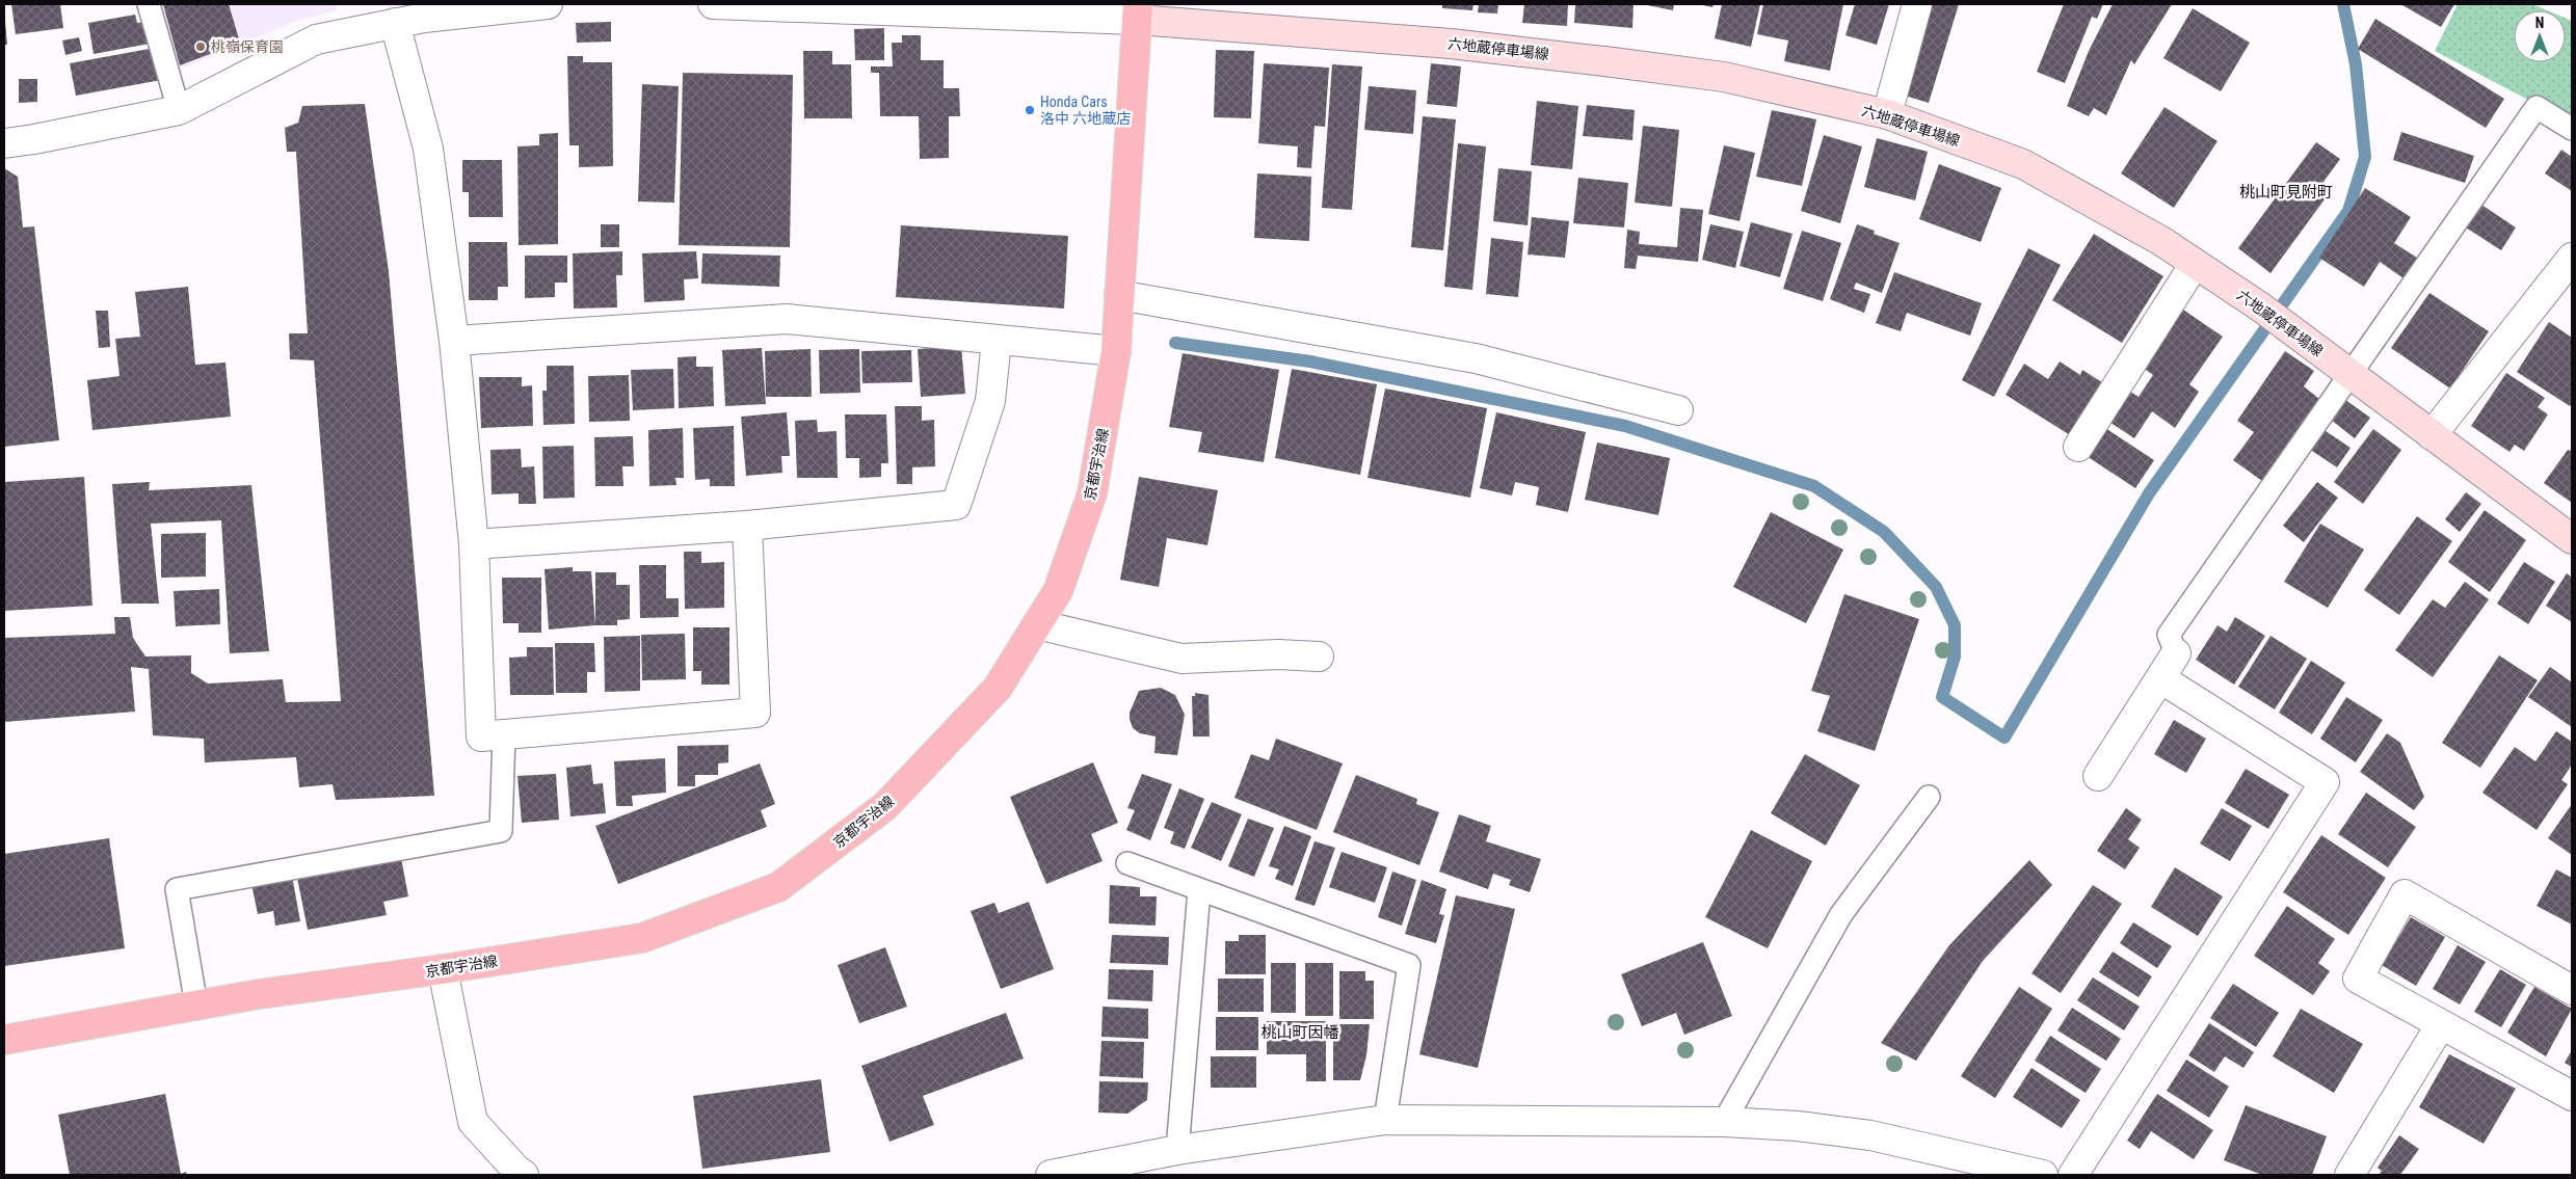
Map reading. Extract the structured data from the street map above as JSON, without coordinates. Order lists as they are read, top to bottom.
{
  "streets": {
    "main road": ["六地蔵停車場線", "京都宇治線"]
  },
  "crossings": [
    ["六地蔵停車場線", "京都宇治線"]
  ],
  "districts": ["桃山町見附町", "桃山町因幡"],
  "places": ["桃嶺保育園", "Honda Cars 洛中 六地蔵店"],
  "north": "top"
}
